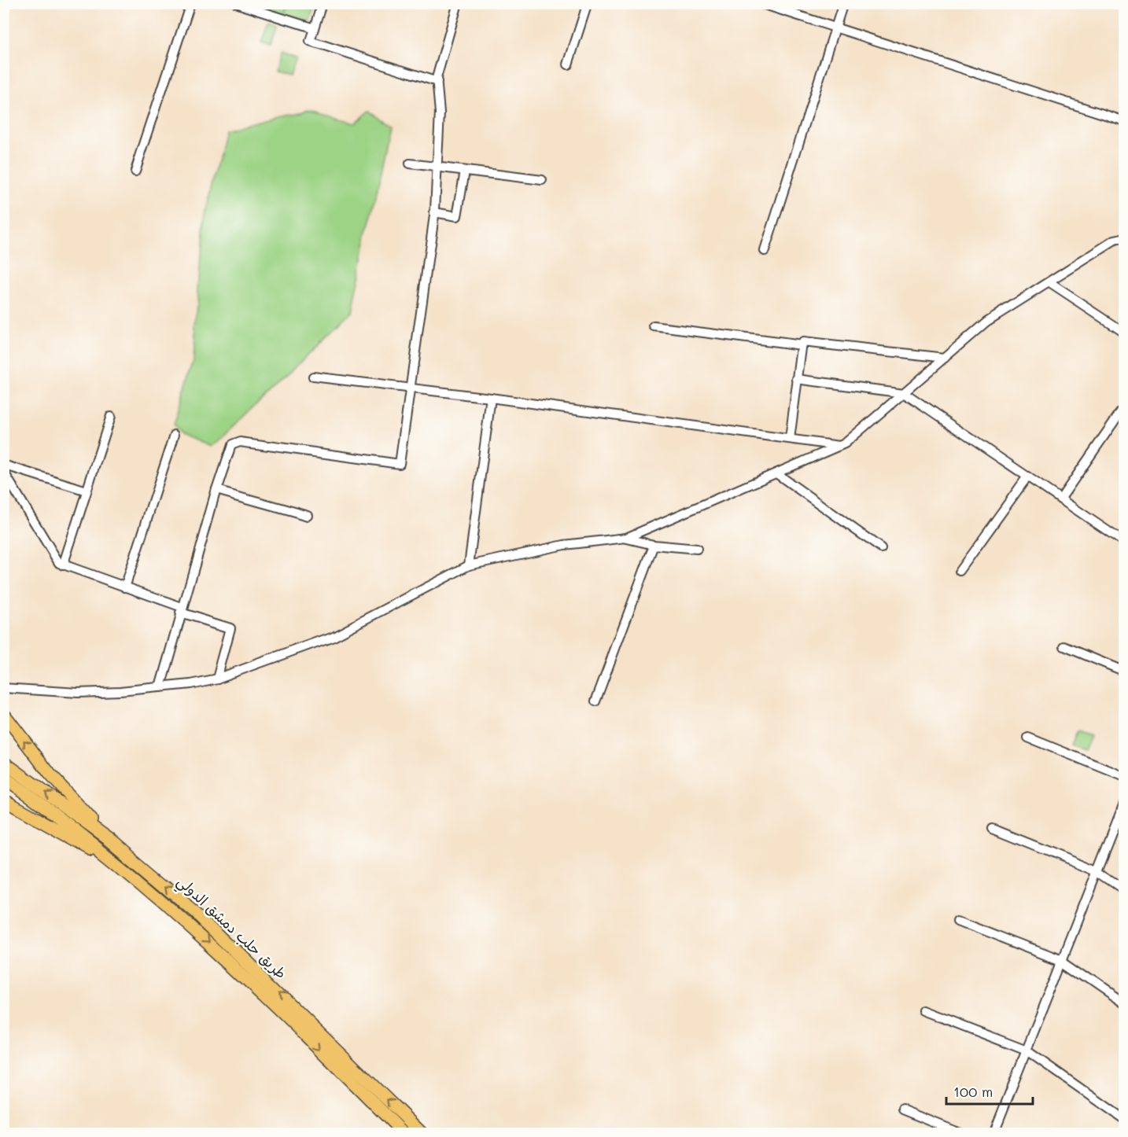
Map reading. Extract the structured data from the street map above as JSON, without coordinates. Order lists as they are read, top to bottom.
{
  "streets": {
    "highway": ["طريق حلب دمشق الدولي"]
  },
  "scale_bar": "100 m"
}
